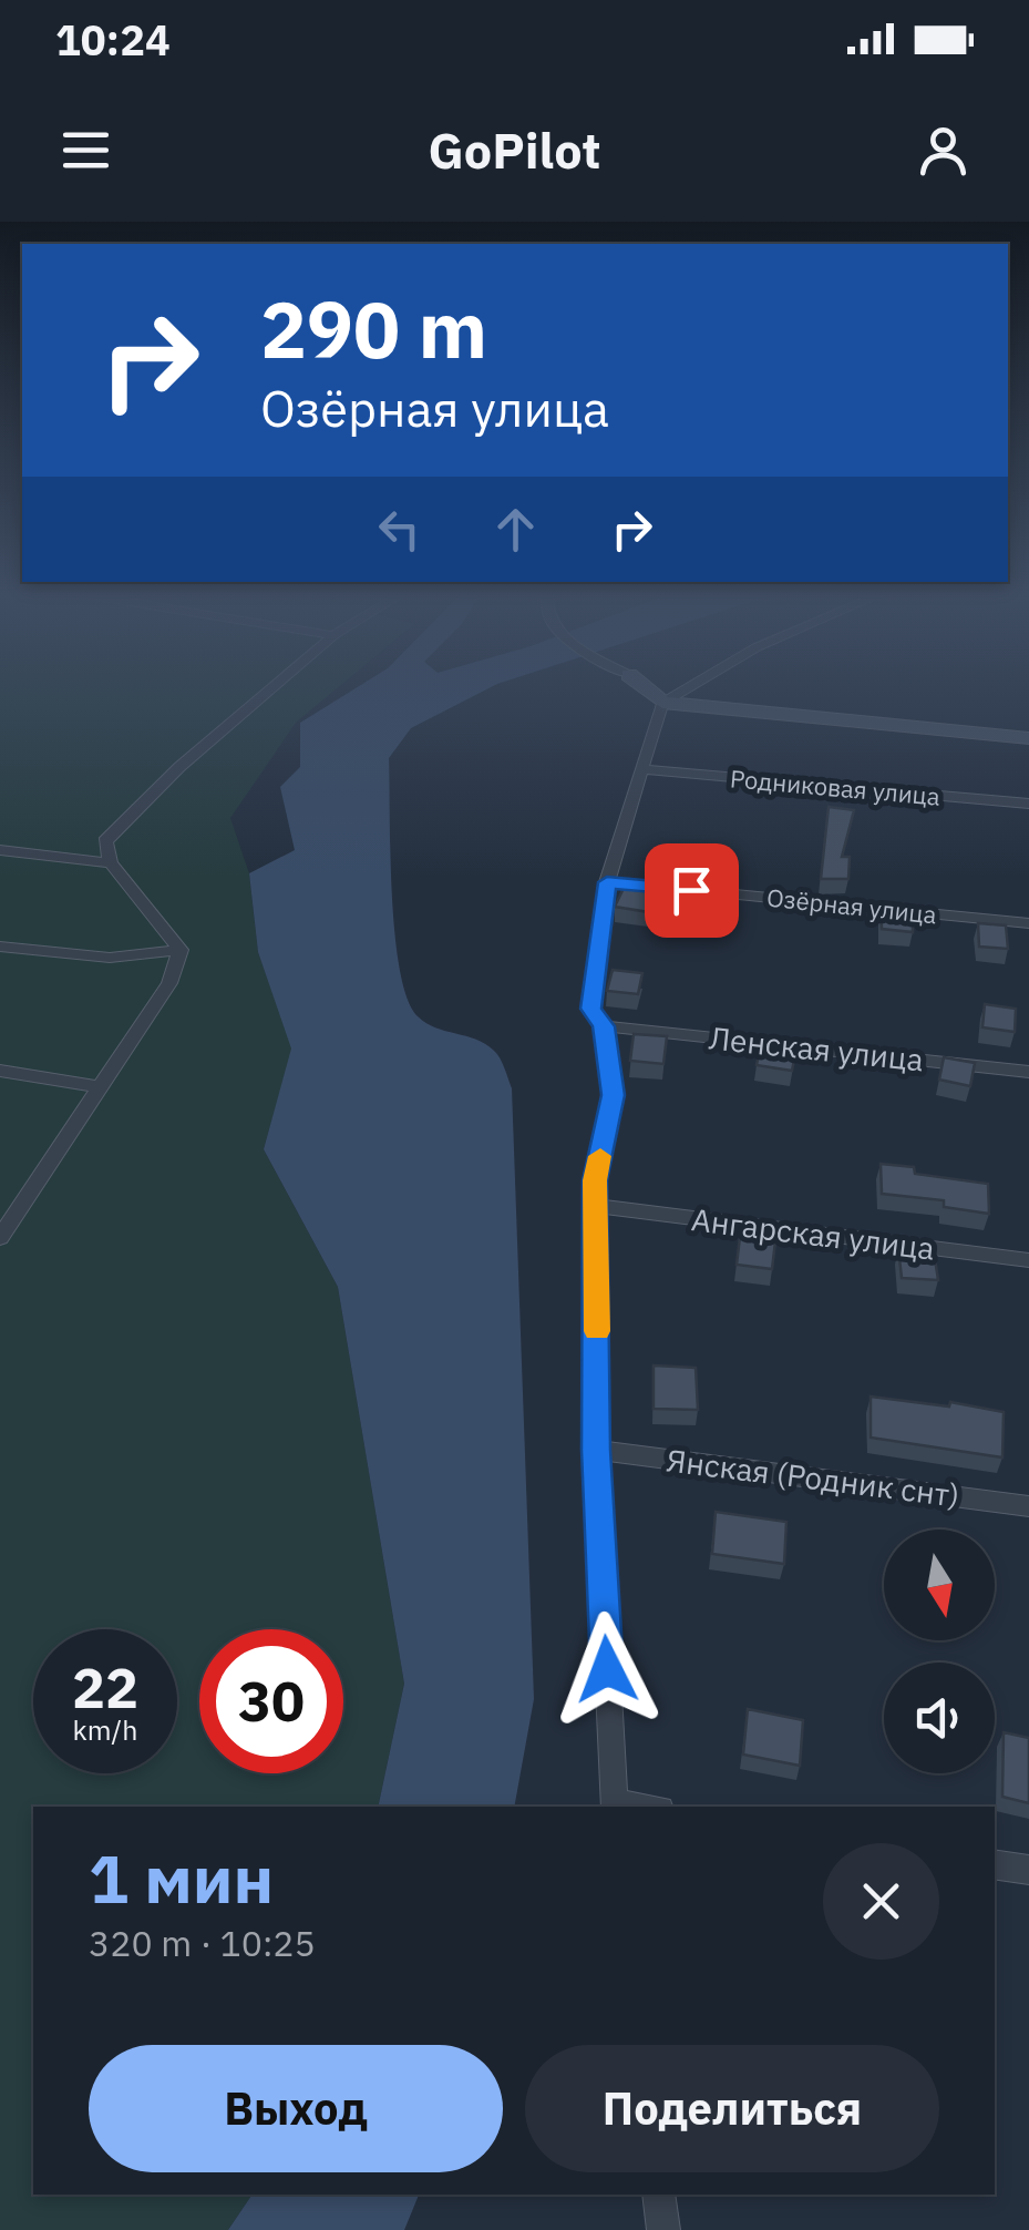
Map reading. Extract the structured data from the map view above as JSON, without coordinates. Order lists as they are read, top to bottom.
{
  "streets": {
    "street": [
      "Родниковая улица",
      "Озёрная улица",
      "Ленская улица",
      "Ангарская улица",
      "Янская (Родник снт)"
    ]
  },
  "north": "bottom",
  "page": {
    "status": "10:24",
    "header": "GoPilot",
    "turn": ["290 m", "Озёрная улица"],
    "speed": "22 km/h",
    "limit": "30",
    "heading": ["1 мин", "320 m · 10:25"],
    "buttons": ["Выход", "Поделиться"]
  }
}
